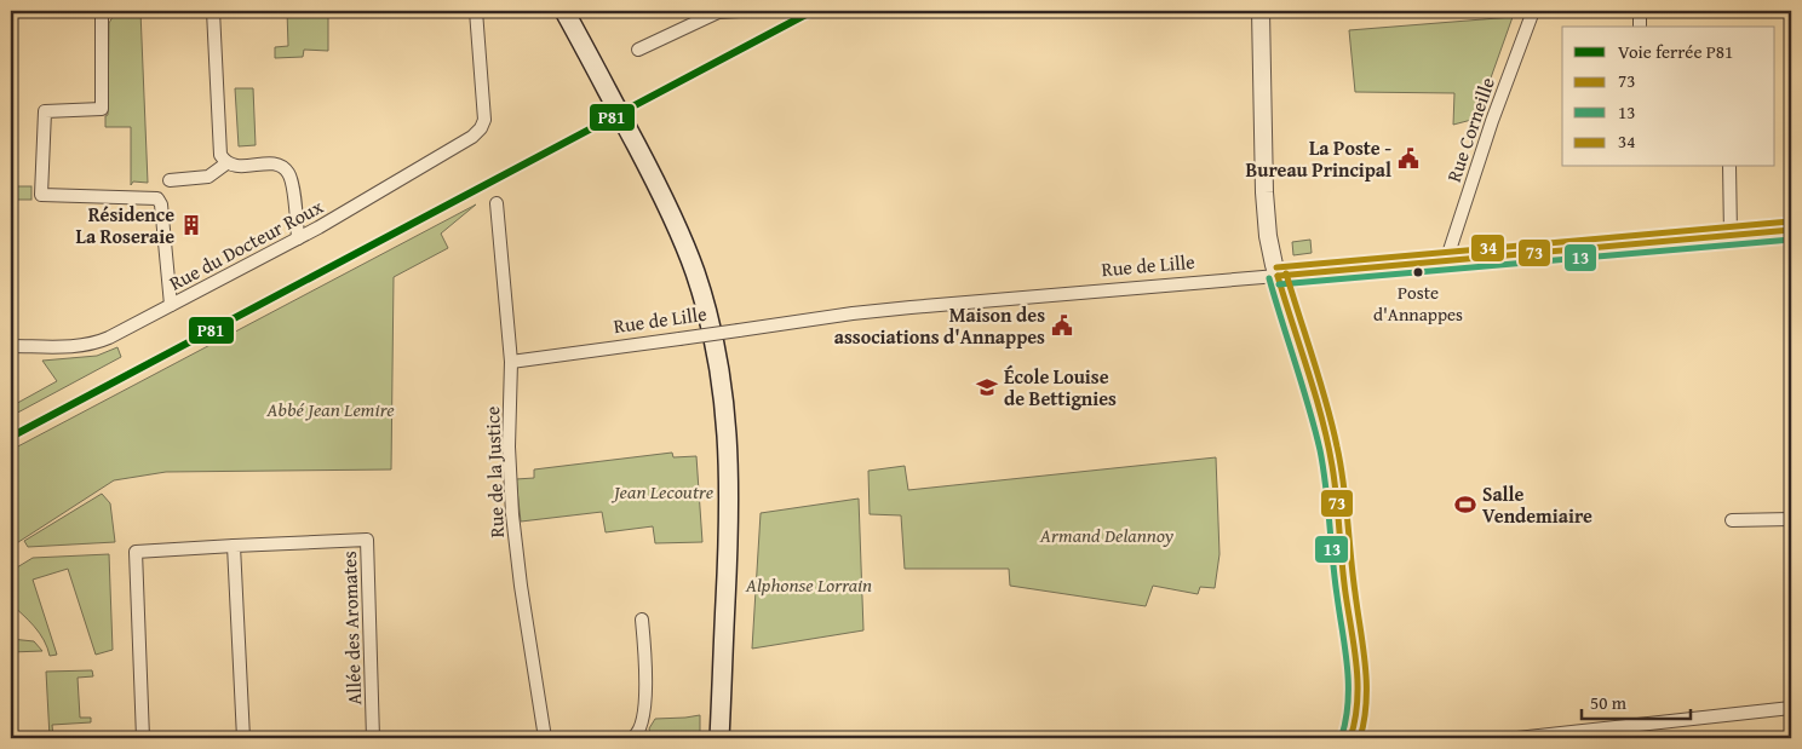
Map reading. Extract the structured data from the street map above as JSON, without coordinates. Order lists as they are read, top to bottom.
{
  "streets": {
    "street": [
      "Rue Corneille",
      "Rue du Docteur Roux",
      "Rue de Lille",
      "Rue de la Justice",
      "Allée des Aromates"
    ]
  },
  "crossings": [
    ["Rue Corneille", "Rue de Lille"],
    ["Rue de Lille", "Rue de la Justice"]
  ],
  "parks": [
    "Abbé Jean Lemire",
    "Jean Lecoutre",
    "Armand Delannoy",
    "Alphonse Lorrain"
  ],
  "places": {
    "public building": ["La Poste - Bureau Principal", "Maison des associations d'Annappes"],
    "building": ["Résidence La Roseraie"],
    "other": ["Poste d'Annappes"],
    "school or university": ["École Louise de Bettignies"],
    "sports": ["Salle Vendemiaire"]
  },
  "lines": [
    "rail line P81",
    "transit line 34",
    "transit line 73",
    "transit line 13"
  ],
  "legend": [
    "Voie ferrée P81",
    "73",
    "13",
    "34"
  ],
  "scale_bar": "50 m"
}
